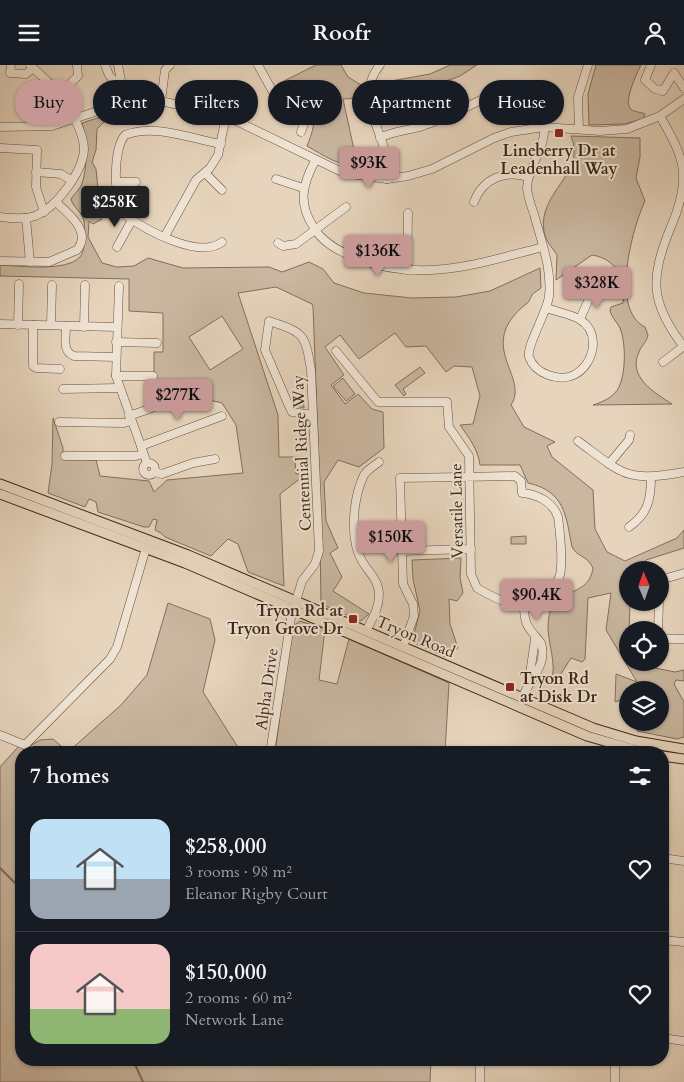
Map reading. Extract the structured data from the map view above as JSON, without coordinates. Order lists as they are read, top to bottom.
{
  "streets": {
    "main road": ["Tryon Road"],
    "street": ["Centennial Ridge Way", "Versatile Lane", "Alpha Drive"]
  },
  "crossings": [
    ["Centennial Ridge Way", "Tryon Road"],
    ["Centennial Ridge Way", "Alpha Drive"],
    ["Tryon Road", "Alpha Drive"]
  ],
  "places": {
    "transit": ["Lineberry Dr at Leadenhall Way", "Tryon Rd at Tryon Grove Dr", "Tryon Rd at Disk Dr"]
  },
  "north": "top",
  "page": {
    "header": "Roofr",
    "chip": [
      "Buy",
      "Rent",
      "Filters",
      "New",
      "Apartment",
      "House"
    ],
    "price": [
      "$93K",
      "$258K",
      "$136K",
      "$328K",
      "$277K",
      "$150K",
      "$90.4K"
    ],
    "heading": "7 homes",
    "list": [
      {
        "name": "$258,000",
        "note": "3 rooms · 98 m² · Eleanor Rigby Court"
      },
      {
        "name": "$150,000",
        "note": "2 rooms · 60 m² · Network Lane"
      }
    ]
  }
}
